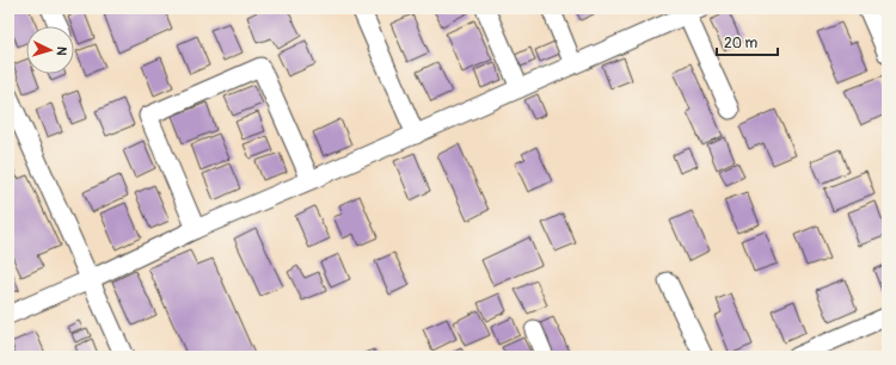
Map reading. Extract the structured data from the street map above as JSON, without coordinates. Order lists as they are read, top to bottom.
{
  "scale_bar": "20 m",
  "north": "right"
}
